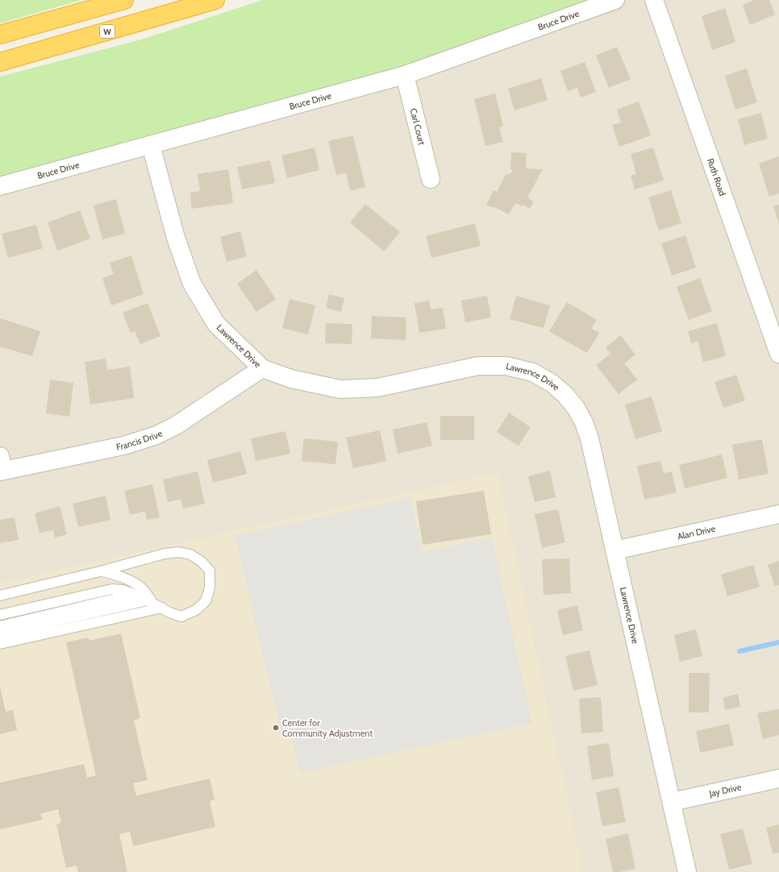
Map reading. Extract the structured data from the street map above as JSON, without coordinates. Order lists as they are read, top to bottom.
{
  "streets": {
    "highway": ["W"],
    "street": [
      "Bruce Drive",
      "Carl Court",
      "Ruth Road",
      "Lawrence Drive",
      "Francis Drive",
      "Alan Drive",
      "Jay Drive"
    ]
  },
  "crossings": [
    ["Bruce Drive", "Carl Court"],
    ["Bruce Drive", "Lawrence Drive"],
    ["Lawrence Drive", "Francis Drive"],
    ["Lawrence Drive", "Alan Drive"],
    ["Lawrence Drive", "Jay Drive"]
  ],
  "places": ["Center for Community Adjustment"]
}
